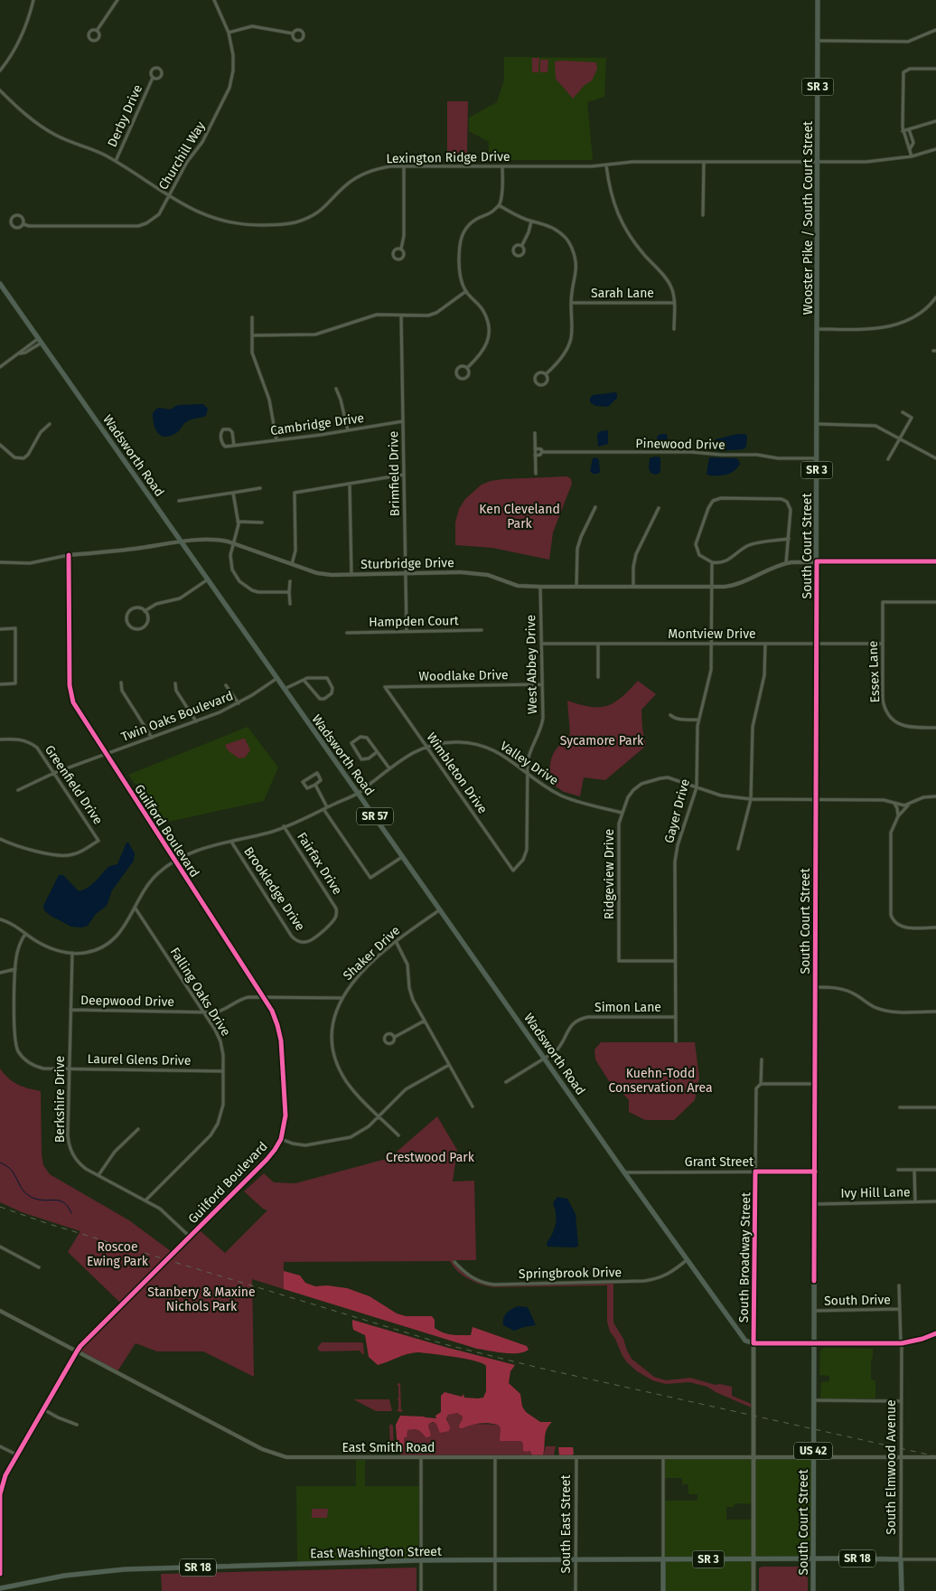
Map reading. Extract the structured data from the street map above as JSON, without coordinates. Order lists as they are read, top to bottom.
{
  "streets": {
    "highway": [
      "SR 3",
      "Wadsworth Road",
      "South Court Street",
      "SR 57",
      "US 42",
      "South Elmwood Avenue",
      "East Washington Street",
      "SR 18"
    ],
    "main road": ["Wooster Pike / South Court Street", "South Broadway Street"],
    "street": [
      "Derby Drive",
      "Churchill Way",
      "Lexington Ridge Drive",
      "Sarah Lane",
      "Cambridge Drive",
      "Pinewood Drive",
      "Brimfield Drive",
      "Sturbridge Drive",
      "Hampden Court",
      "Montview Drive",
      "West Abbey Drive",
      "Essex Lane",
      "Woodlake Drive",
      "Twin Oaks Boulevard",
      "Valley Drive",
      "Wimbleton Drive",
      "Greenfield Drive",
      "Gayer Drive",
      "Guilford Boulevard",
      "Fairfax Drive",
      "Ridgeview Drive",
      "Brookledge Drive",
      "Shaker Drive",
      "Falling Oaks Drive",
      "Deepwood Drive",
      "Simon Lane",
      "Laurel Glens Drive",
      "Berkshire Drive",
      "Grant Street",
      "Ivy Hill Lane",
      "Springbrook Drive",
      "South Drive",
      "East Smith Road",
      "South East Street"
    ]
  },
  "crossings": [
    ["SR 3", "South Court Street"],
    ["SR 3", "South Broadway Street"],
    ["SR 3", "East Washington Street"],
    ["SR 3", "SR 18"],
    ["Derby Drive", "Lexington Ridge Drive"],
    ["Churchill Way", "Lexington Ridge Drive"],
    ["Lexington Ridge Drive", "Wooster Pike / South Court Street"],
    ["Wooster Pike / South Court Street", "South Court Street"],
    ["Cambridge Drive", "Brimfield Drive"],
    ["Pinewood Drive", "South Court Street"],
    ["Wadsworth Road", "Sturbridge Drive"],
    ["Wadsworth Road", "Twin Oaks Boulevard"],
    ["Wadsworth Road", "Valley Drive"],
    ["Wadsworth Road", "Shaker Drive"],
    ["Wadsworth Road", "Simon Lane"],
    ["Wadsworth Road", "Grant Street"],
    ["Wadsworth Road", "South Broadway Street"],
    ["Wadsworth Road", "Springbrook Drive"],
    ["Brimfield Drive", "Sturbridge Drive"],
    ["Brimfield Drive", "Hampden Court"],
    ["South Court Street", "Sturbridge Drive"],
    ["South Court Street", "Montview Drive"],
    ["South Court Street", "Ridgeview Drive"],
    ["South Court Street", "Grant Street"],
    ["South Court Street", "Ivy Hill Lane"],
    ["South Court Street", "South Drive"],
    ["South Court Street", "East Smith Road"],
    ["South Court Street", "SR 18"],
    ["Sturbridge Drive", "West Abbey Drive"],
    ["Sturbridge Drive", "Gayer Drive"],
    ["Sturbridge Drive", "Guilford Boulevard"],
    ["Montview Drive", "West Abbey Drive"],
    ["Montview Drive", "Essex Lane"],
    ["Montview Drive", "Gayer Drive"],
    ["West Abbey Drive", "Woodlake Drive"],
    ["West Abbey Drive", "Valley Drive"],
    ["West Abbey Drive", "Wimbleton Drive"],
    ["Woodlake Drive", "Wimbleton Drive"],
    ["Twin Oaks Boulevard", "Greenfield Drive"],
    ["Twin Oaks Boulevard", "Guilford Boulevard"],
    ["Valley Drive", "Wimbleton Drive"],
    ["Valley Drive", "Guilford Boulevard"],
    ["Valley Drive", "Fairfax Drive"],
    ["Valley Drive", "Ridgeview Drive"],
    ["Valley Drive", "Brookledge Drive"],
    ["Valley Drive", "Falling Oaks Drive"],
    ["Valley Drive", "Berkshire Drive"],
    ["Gayer Drive", "Ridgeview Drive"],
    ["Gayer Drive", "Simon Lane"],
    ["Guilford Boulevard", "Deepwood Drive"],
    ["Guilford Boulevard", "Berkshire Drive"],
    ["Guilford Boulevard", "East Smith Road"],
    ["Fairfax Drive", "Brookledge Drive"],
    ["Shaker Drive", "Deepwood Drive"],
    ["Falling Oaks Drive", "Deepwood Drive"],
    ["Falling Oaks Drive", "Laurel Glens Drive"],
    ["Falling Oaks Drive", "Berkshire Drive"],
    ["Deepwood Drive", "Berkshire Drive"],
    ["Laurel Glens Drive", "Berkshire Drive"],
    ["Grant Street", "South Broadway Street"],
    ["South Broadway Street", "East Smith Road"],
    ["South Broadway Street", "East Washington Street"],
    ["South Drive", "South Elmwood Avenue"],
    ["East Smith Road", "South Elmwood Avenue"],
    ["East Smith Road", "South East Street"],
    ["South Elmwood Avenue", "SR 18"],
    ["South East Street", "East Washington Street"]
  ],
  "parks": [
    "Ken Cleveland Park",
    "Sycamore Park",
    "Kuehn-Todd Conservation Area",
    "Crestwood Park",
    "Roscoe Ewing Park",
    "Stanbery & Maxine Nichols Park"
  ]
}
